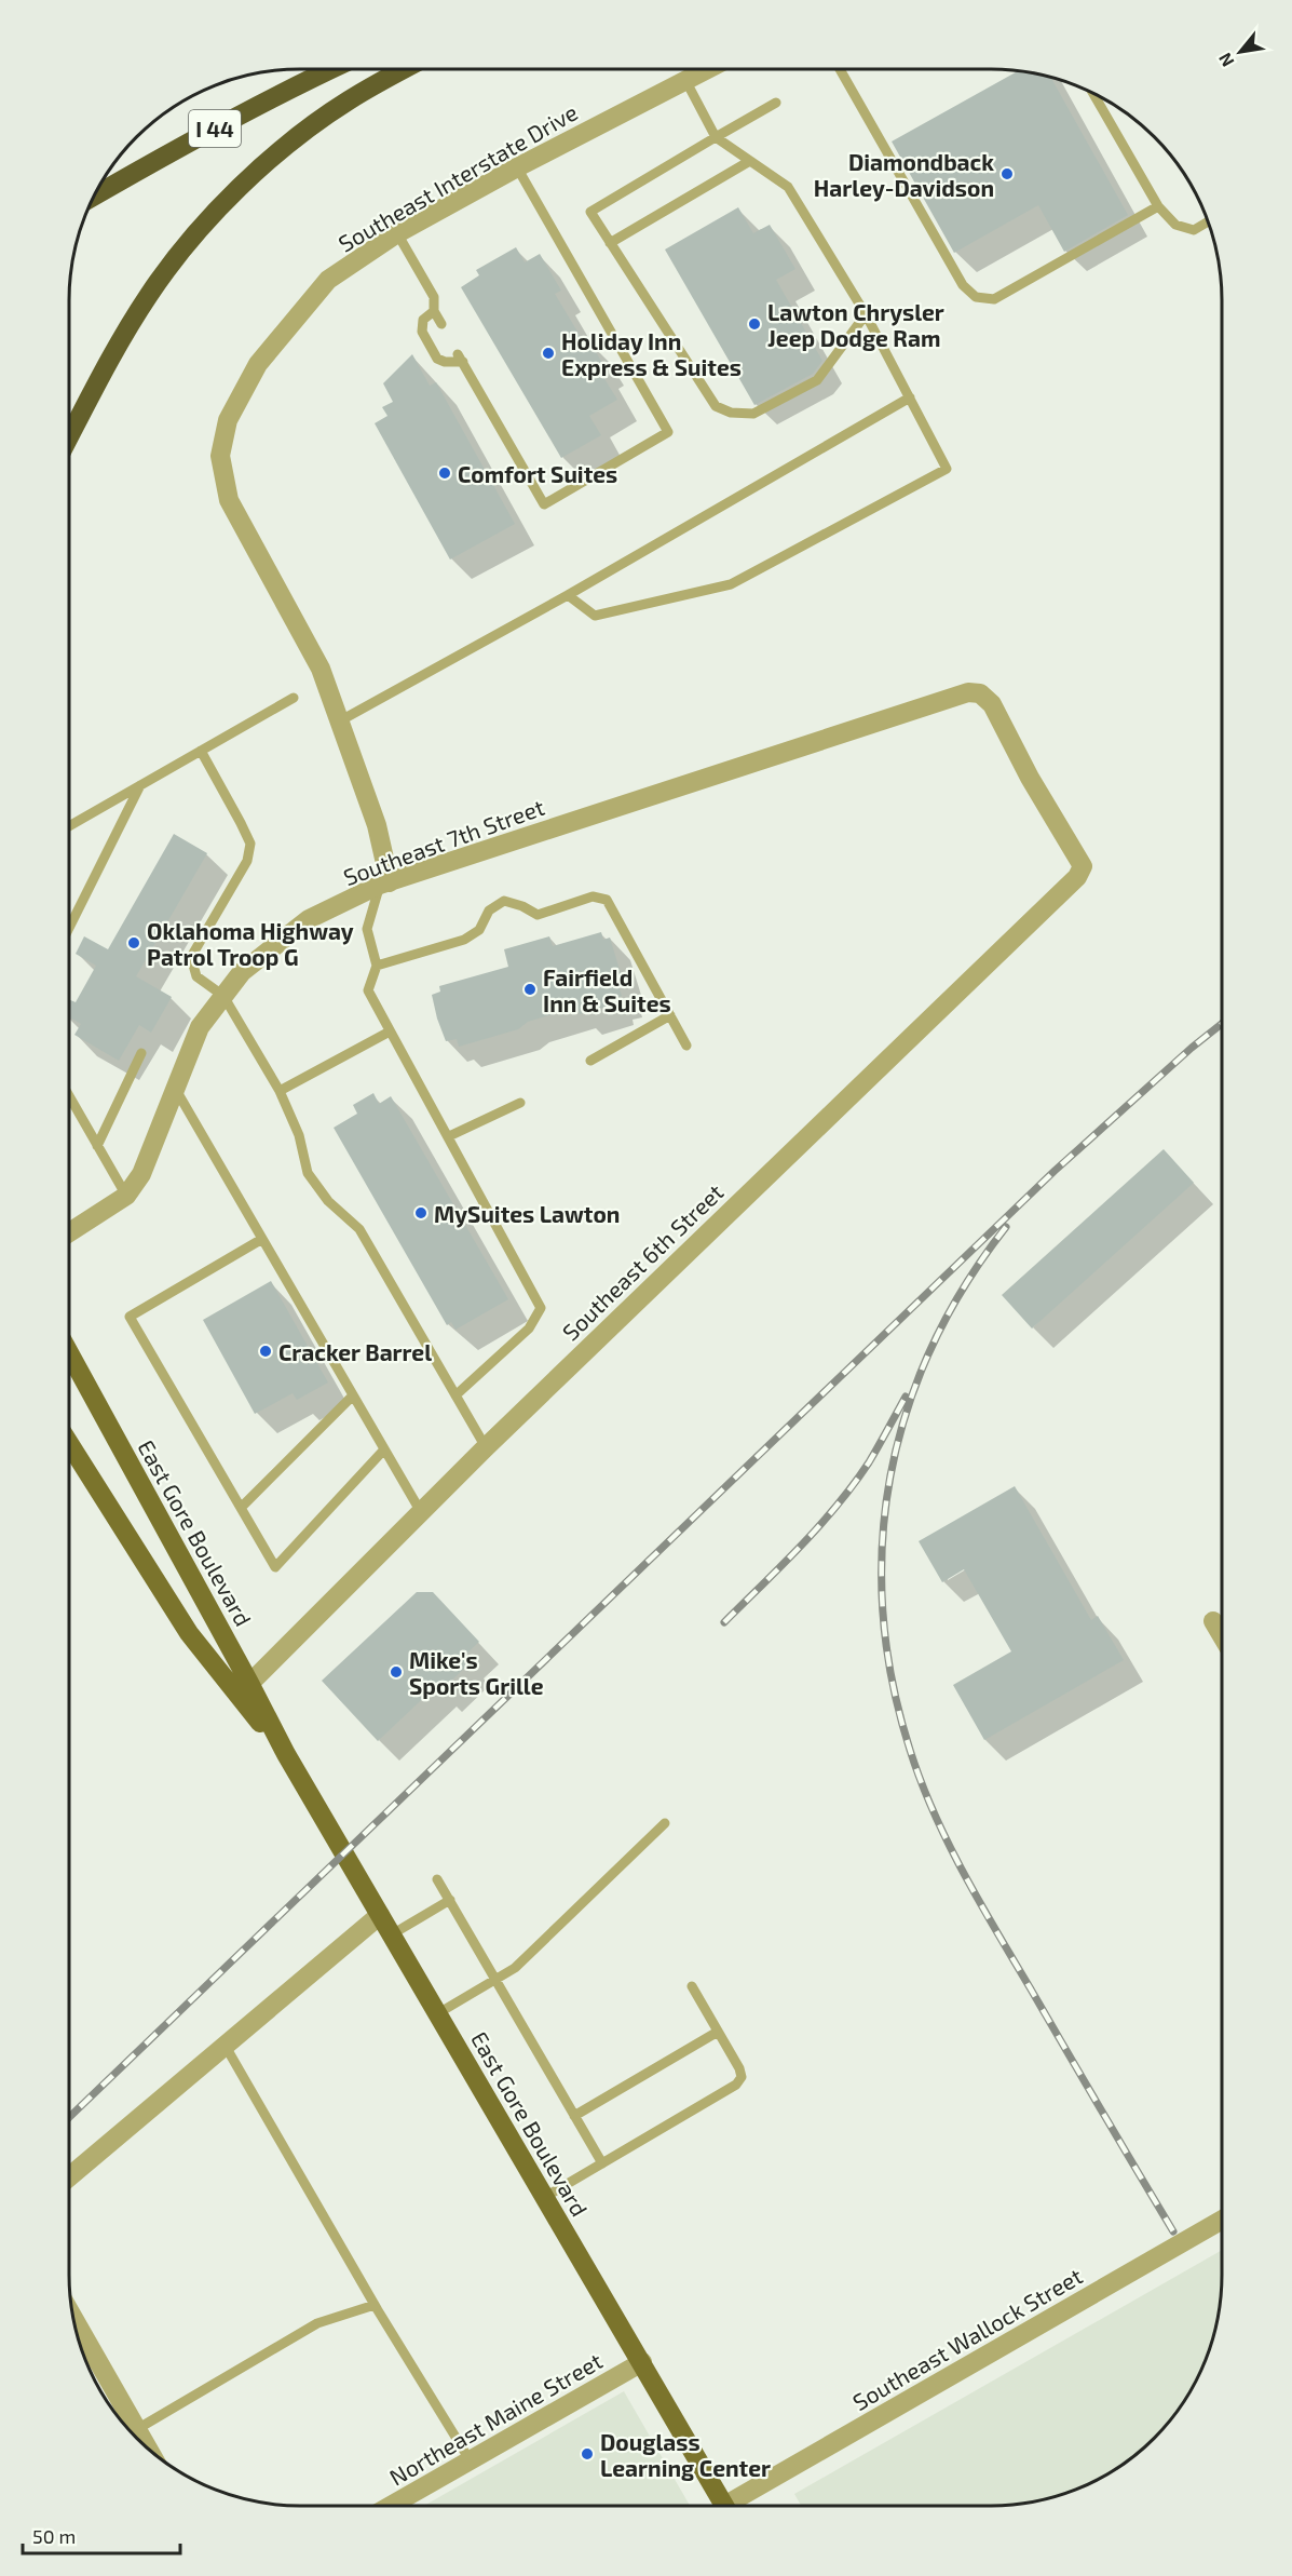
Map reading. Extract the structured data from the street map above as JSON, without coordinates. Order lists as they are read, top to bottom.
{
  "streets": {
    "highway": ["I 44"],
    "main road": ["East Gore Boulevard"],
    "street": [
      "Southeast Interstate Drive",
      "Southeast 7th Street",
      "Southeast 6th Street",
      "Southeast Wallock Street",
      "Northeast Maine Street"
    ]
  },
  "crossings": [
    ["Southeast Interstate Drive", "Southeast 7th Street"],
    ["Southeast 7th Street", "Southeast 6th Street"],
    ["Southeast 6th Street", "East Gore Boulevard"],
    ["East Gore Boulevard", "Northeast Maine Street"]
  ],
  "places": [
    "Diamondback Harley-Davidson",
    "Lawton Chrysler Jeep Dodge Ram",
    "Holiday Inn Express & Suites",
    "Comfort Suites",
    "Oklahoma Highway Patrol Troop G",
    "Fairfield Inn & Suites",
    "MySuites Lawton",
    "Cracker Barrel",
    "Mike's Sports Grille",
    "Douglass Learning Center"
  ],
  "scale_bar": "50 m",
  "north": "bottom left"
}
